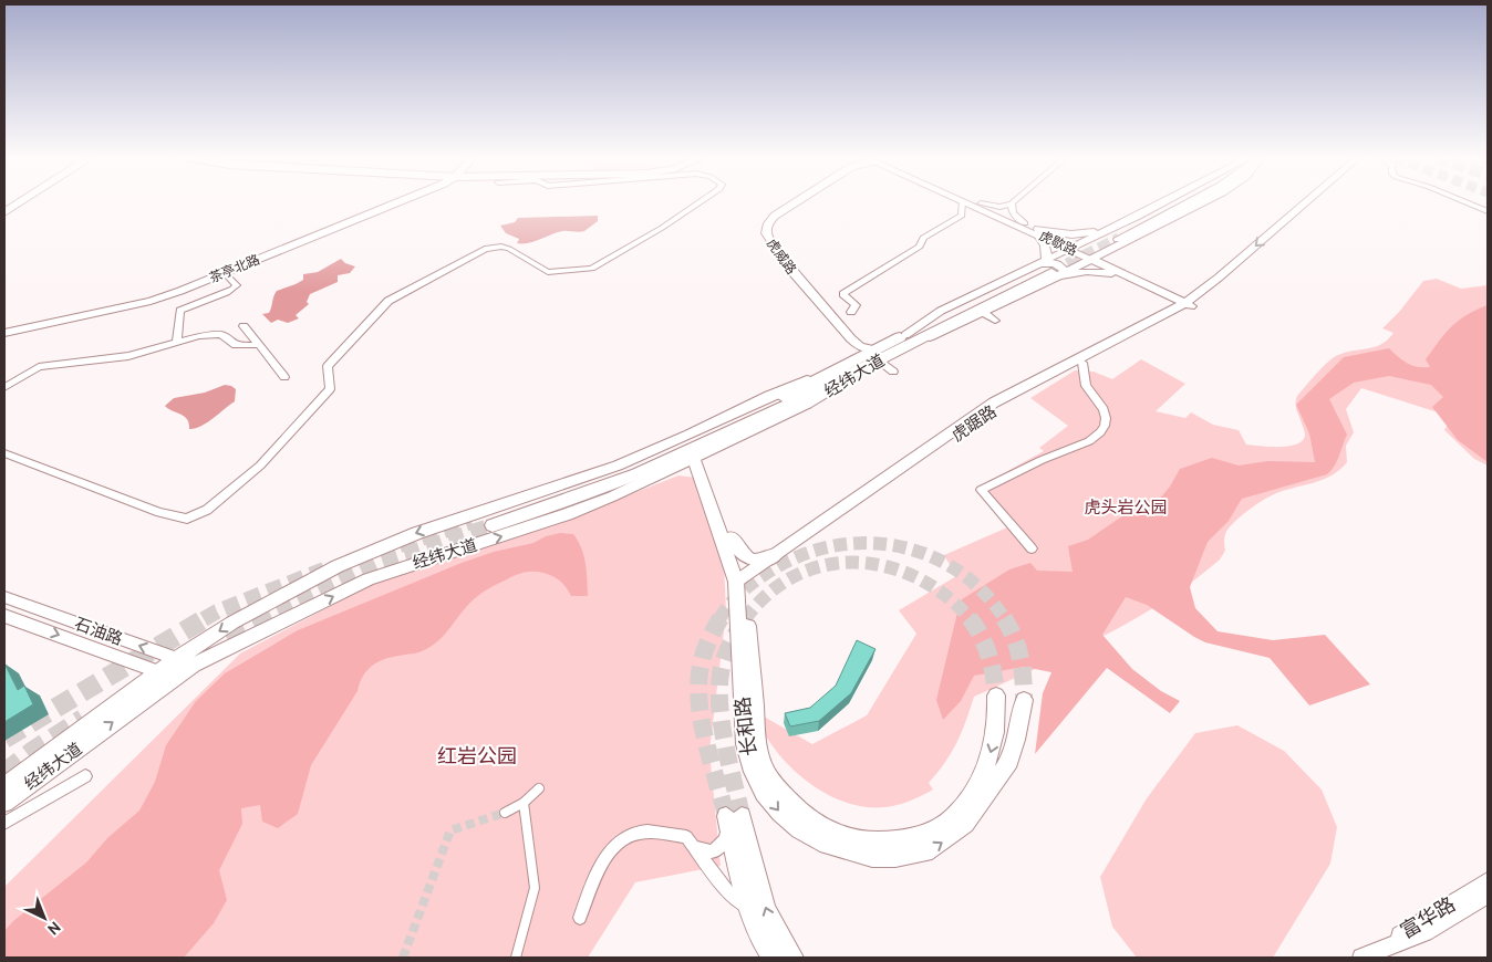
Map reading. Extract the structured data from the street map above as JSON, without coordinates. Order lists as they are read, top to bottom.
{
  "streets": {
    "main road": ["虎歇路", "经纬大道", "长和路"],
    "street": [
      "虎威路",
      "茶亭北路",
      "虎踞路",
      "石油路",
      "富华路"
    ]
  },
  "crossings": [
    ["虎歇路", "虎踞路"],
    ["虎威路", "经纬大道"],
    ["经纬大道", "石油路"],
    ["经纬大道", "长和路"],
    ["虎踞路", "长和路"]
  ],
  "parks": ["虎头岩公园", "红岩公园"],
  "north": "bottom right"
}
